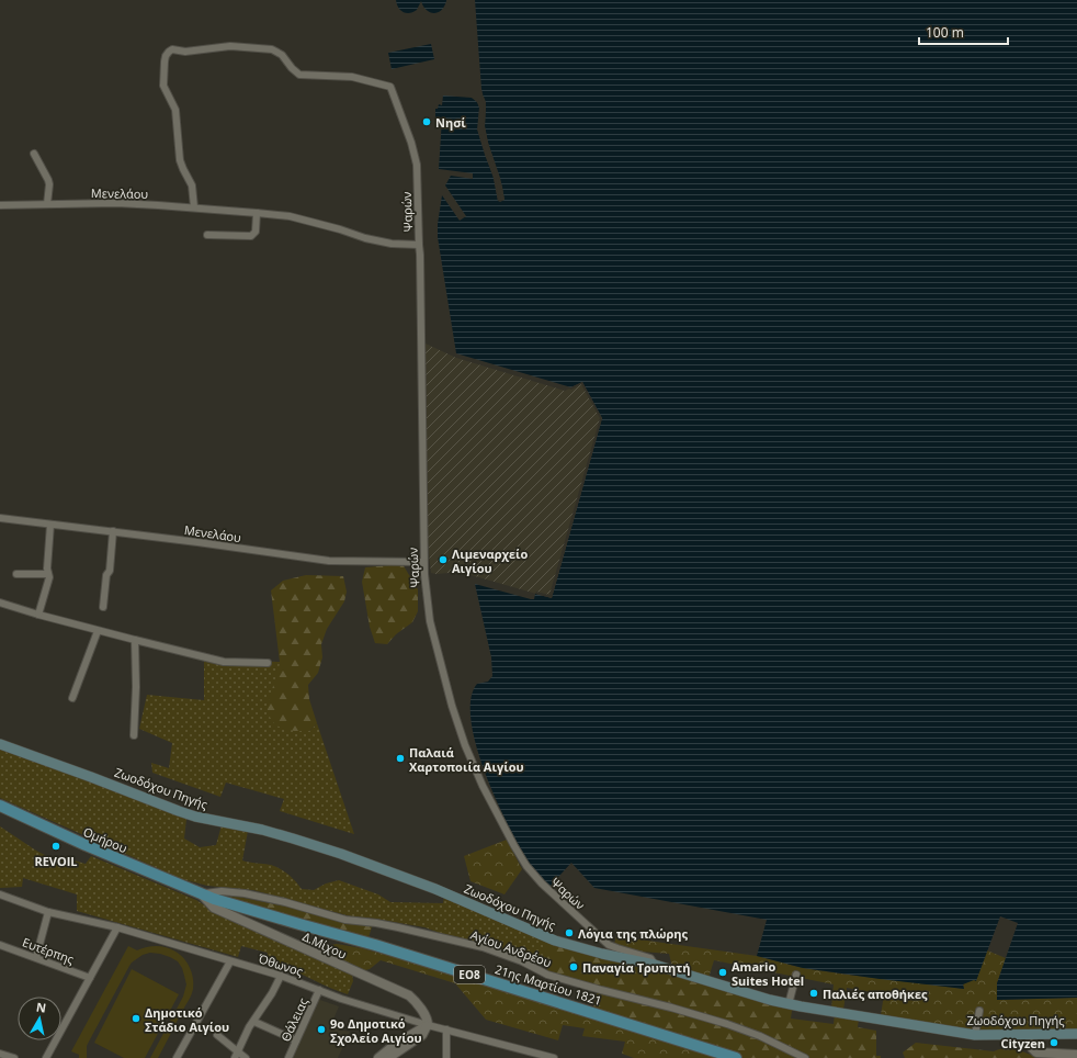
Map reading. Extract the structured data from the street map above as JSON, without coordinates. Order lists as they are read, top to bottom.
{
  "streets": {
    "main road": [
      "Ζωοδόχου Πηγής",
      "Ομήρου",
      "ΕΟ8",
      "21ης Μαρτίου 1821"
    ],
    "street": [
      "Μενελάου",
      "Ψαρών",
      "Δ.Μίχου",
      "Αγίου Ανδρέου",
      "Ευτέρπης",
      "Όθωνος",
      "Θάλειας"
    ]
  },
  "crossings": [
    ["Μενελάου", "Ψαρών"],
    ["Ψαρών", "Ζωοδόχου Πηγής"],
    ["Ομήρου", "Δ.Μίχου"],
    ["Ομήρου", "Αγίου Ανδρέου"],
    ["Ομήρου", "21ης Μαρτίου 1821"],
    ["Δ.Μίχου", "Αγίου Ανδρέου"],
    ["Δ.Μίχου", "Όθωνος"],
    ["Δ.Μίχου", "21ης Μαρτίου 1821"],
    ["Αγίου Ανδρέου", "21ης Μαρτίου 1821"],
    ["Όθωνος", "Θάλειας"]
  ],
  "places": [
    "Νησί",
    "Λιμεναρχείο Αιγίου",
    "Παλαιά Χαρτοποιία Αιγίου",
    "REVOIL",
    "Λόγια της πλώρης",
    "Παναγία Τρυπητή",
    "Amario Suites Hotel",
    "Παλιές αποθήκες",
    "Δημοτικό Στάδιο Αιγίου",
    "9ο Δημοτικό Σχολείο Αιγίου",
    "Cityzen"
  ],
  "scale_bar": "100 m",
  "north": "top"
}
